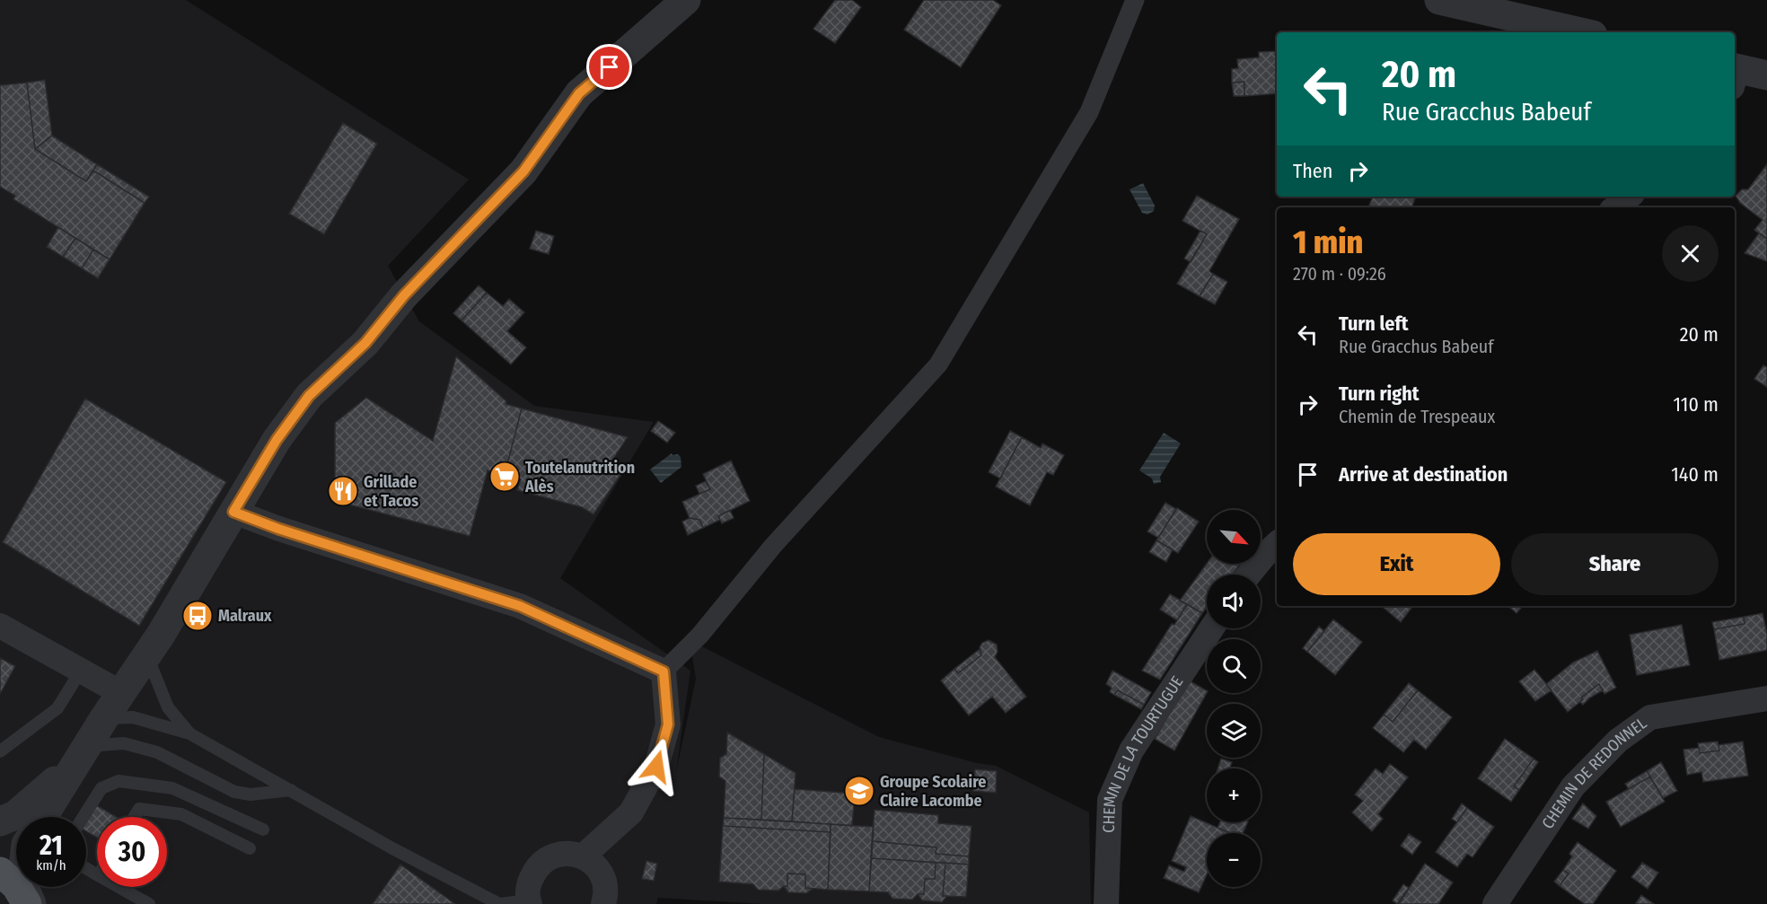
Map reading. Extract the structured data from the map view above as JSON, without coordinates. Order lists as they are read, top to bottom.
{
  "streets": {
    "street": ["CHEMIN DE LA TOURTUGUE", "CHEMIN DE REDONNEL"]
  },
  "places": {
    "supermarket": ["Toutelanutrition Alès"],
    "restaurant": ["Grillade et Tacos"],
    "bus stop": ["Malraux"],
    "school or university": ["Groupe Scolaire Claire Lacombe"]
  },
  "north": "bottom right",
  "page": {
    "turn": ["20 m", "Rue Gracchus Babeuf"],
    "then": "Then",
    "heading": ["1 min", "270 m · 09:26"],
    "list": [
      {
        "name": "Turn left",
        "note": "Rue Gracchus Babeuf",
        "value": "20 m"
      },
      {
        "name": "Turn right",
        "note": "Chemin de Trespeaux",
        "value": "110 m"
      },
      {
        "name": "Arrive at destination",
        "value": "140 m"
      }
    ],
    "map_buttons": ["+", "−"],
    "buttons": ["Exit", "Share"],
    "speed": "21 km/h",
    "limit": "30"
  }
}
